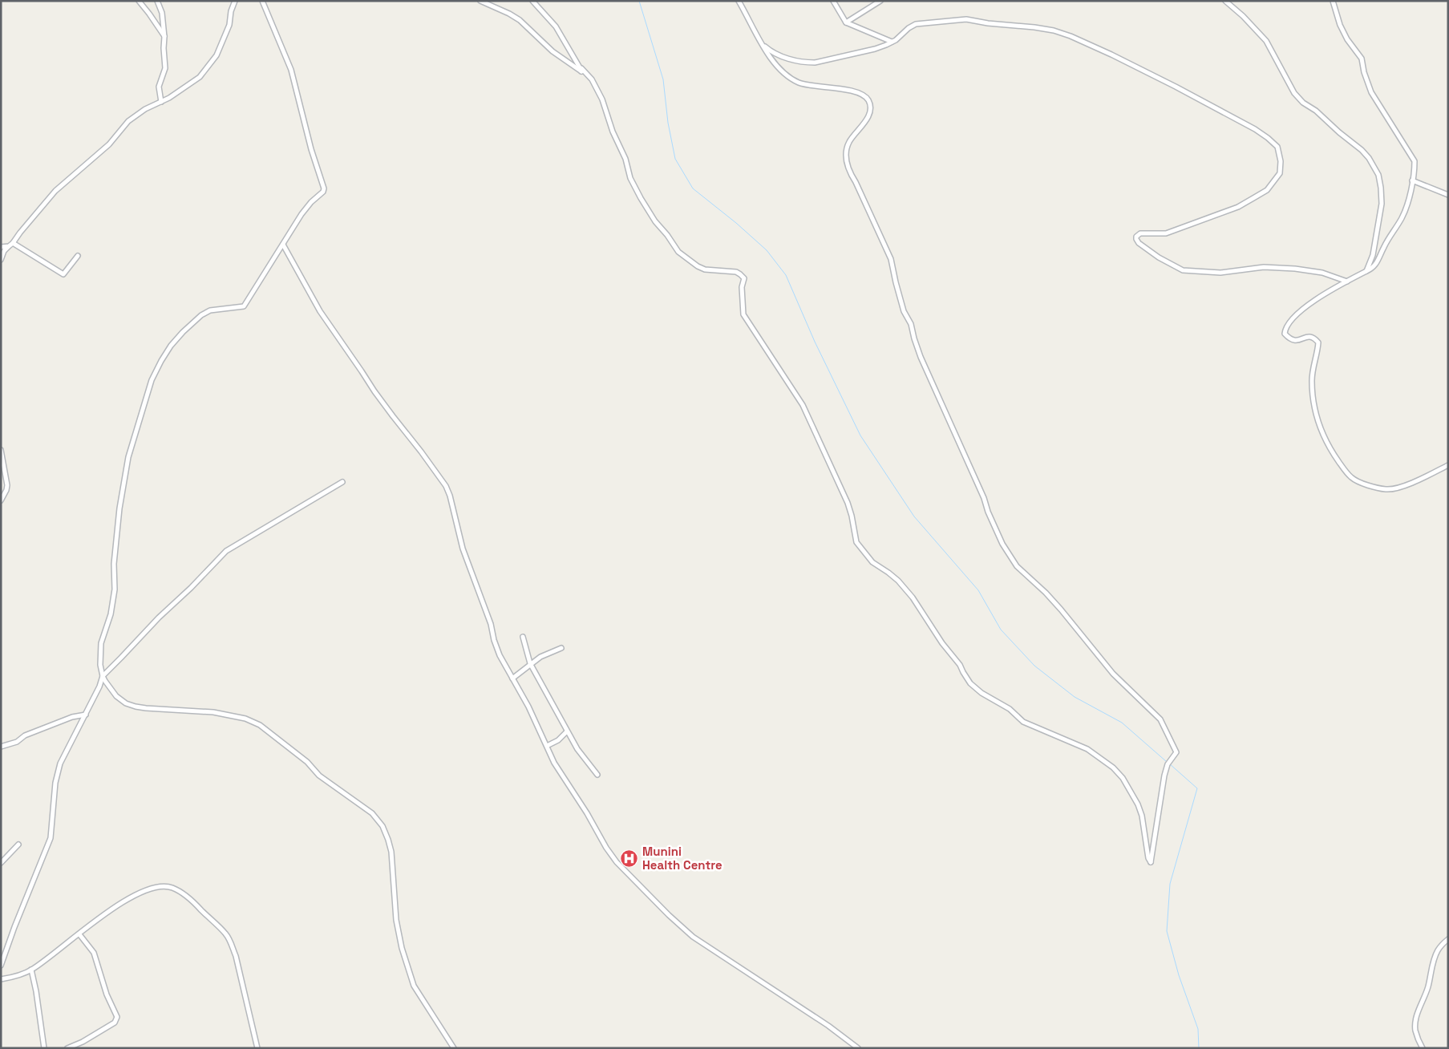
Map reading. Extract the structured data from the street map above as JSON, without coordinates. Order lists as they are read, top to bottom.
{
  "places": {
    "hospital": ["Munini Health Centre"]
  }
}
